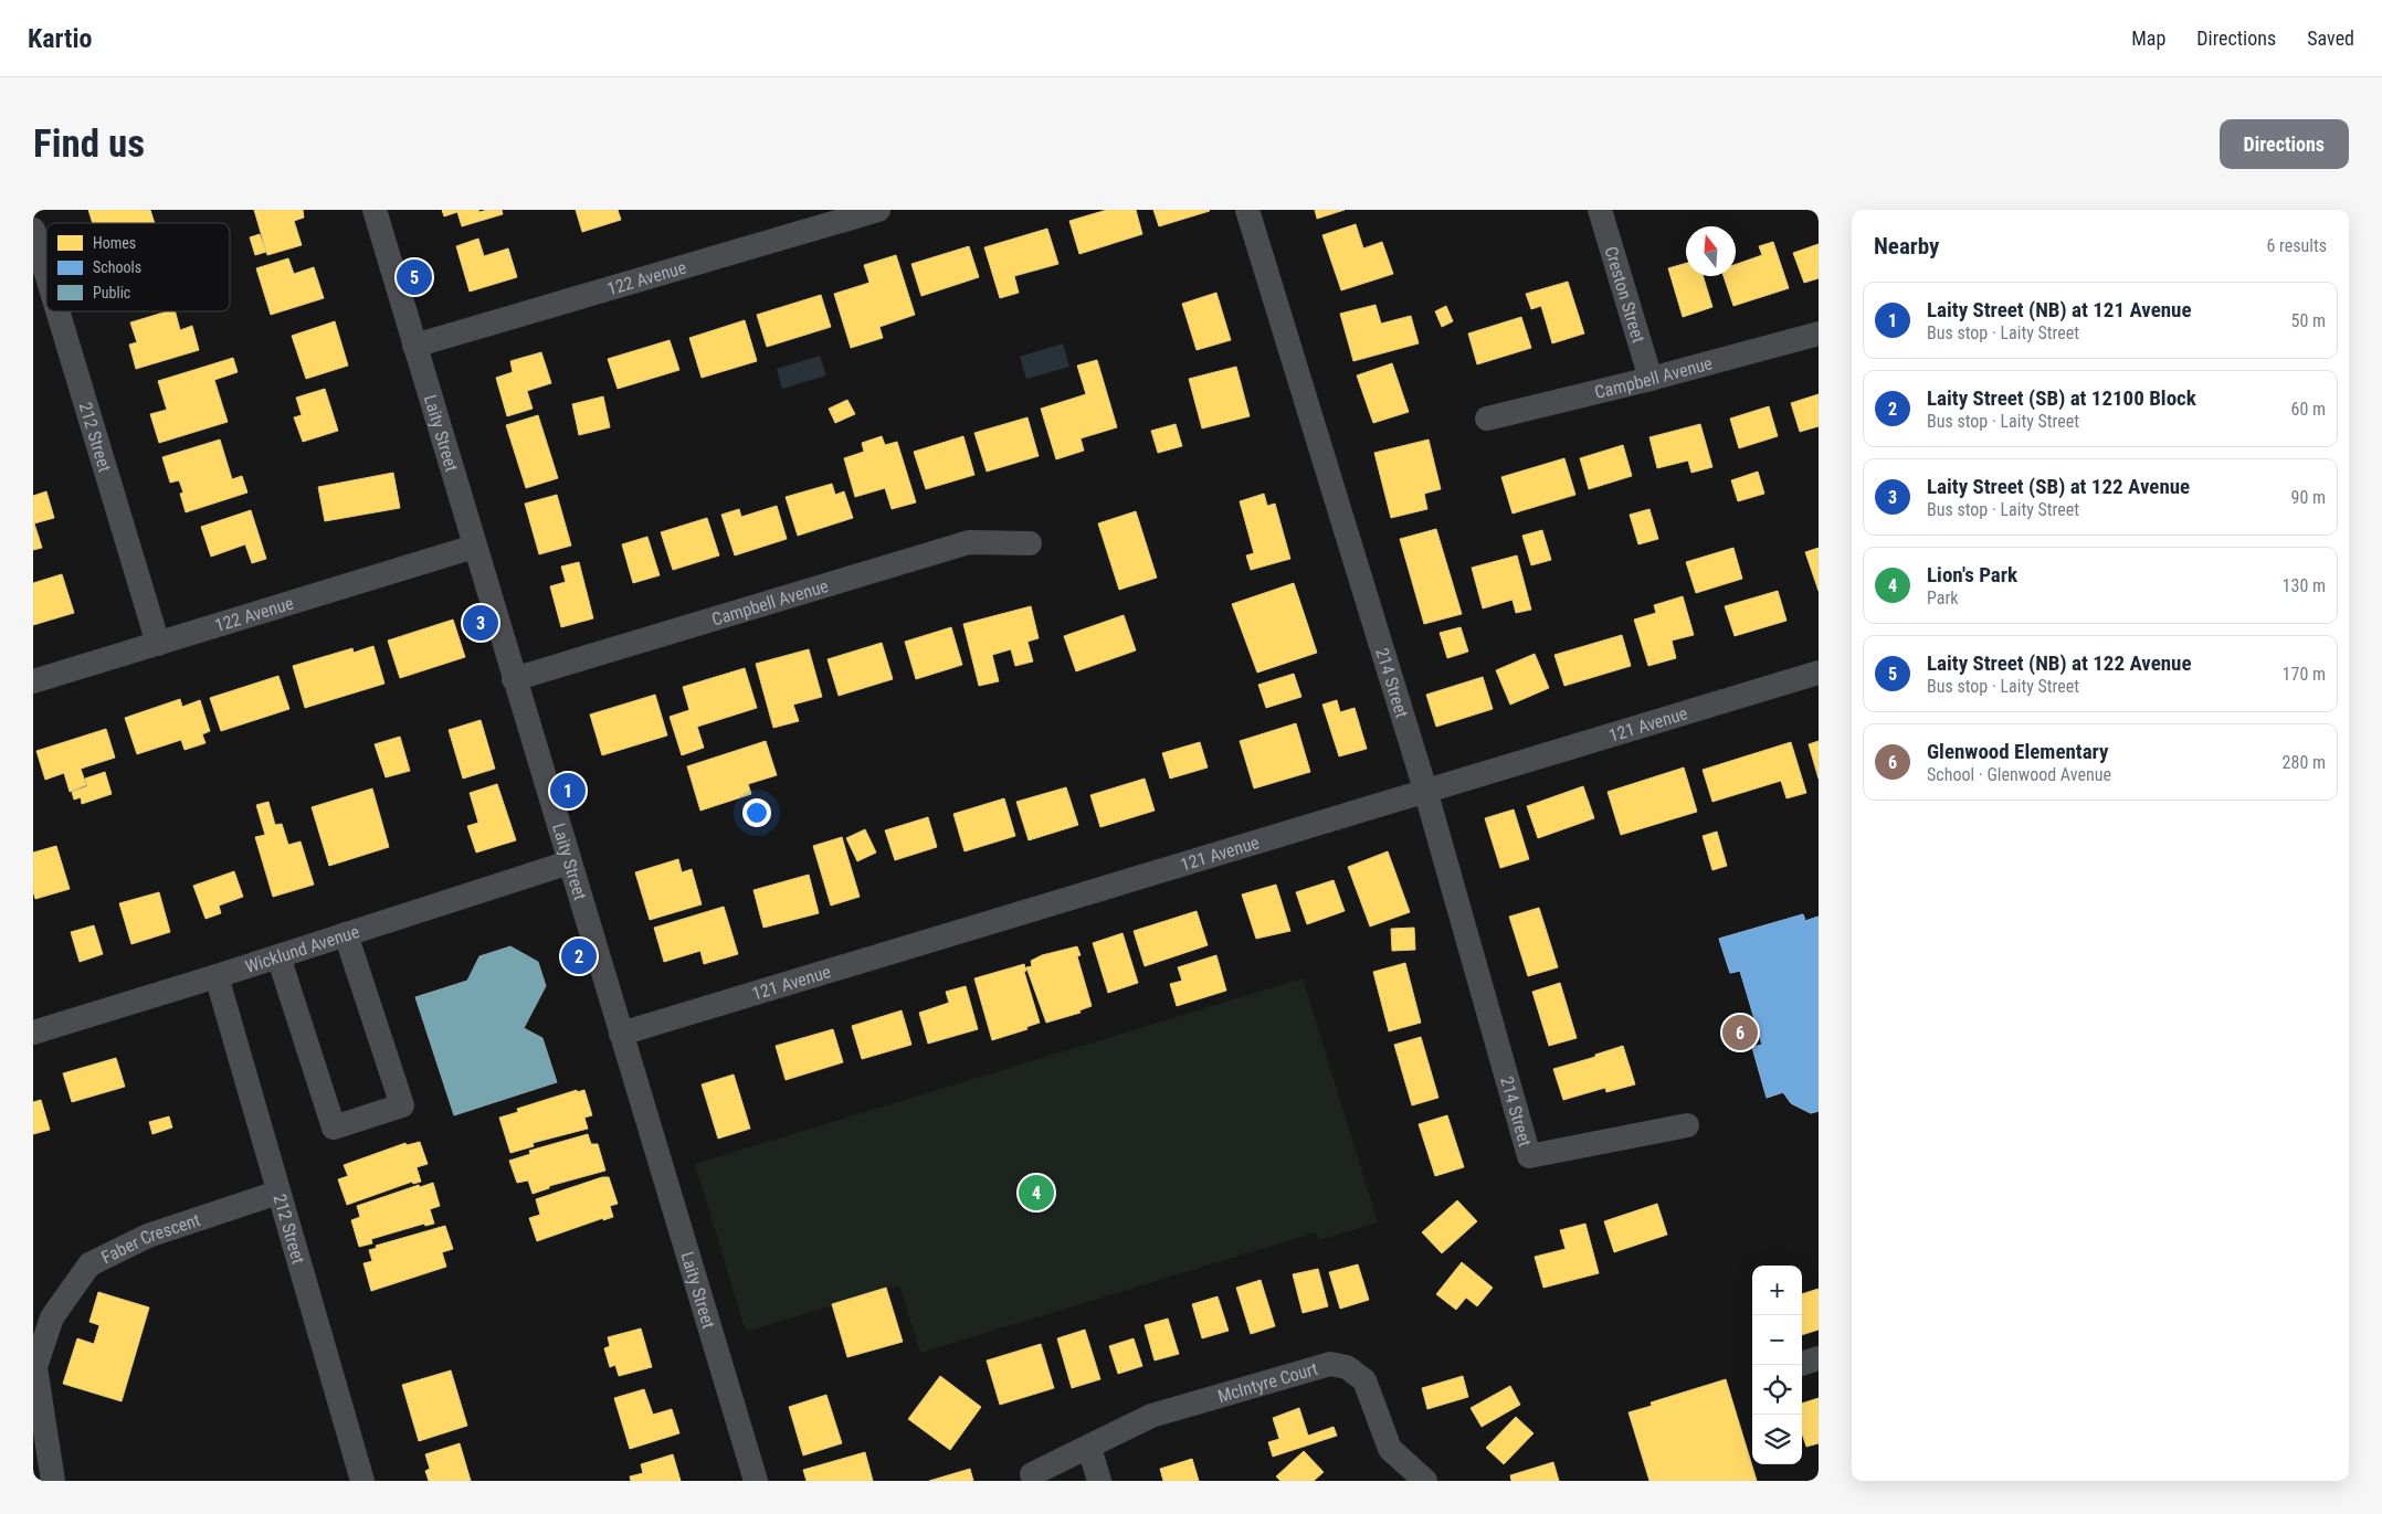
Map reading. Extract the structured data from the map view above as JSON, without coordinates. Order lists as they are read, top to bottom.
{
  "streets": {
    "street": [
      "122 Avenue",
      "Creston Street",
      "Campbell Avenue",
      "Laity Street",
      "212 Street",
      "214 Street",
      "121 Avenue",
      "Wicklund Avenue",
      "Faber Crescent",
      "McIntyre Court"
    ]
  },
  "crossings": [
    ["122 Avenue", "Laity Street"],
    ["122 Avenue", "212 Street"],
    ["Creston Street", "Campbell Avenue"],
    ["Campbell Avenue", "Laity Street"],
    ["Laity Street", "121 Avenue"],
    ["Laity Street", "Wicklund Avenue"],
    ["212 Street", "Wicklund Avenue"],
    ["212 Street", "Faber Crescent"],
    ["214 Street", "121 Avenue"]
  ],
  "legend": ["Homes", "Schools", "Public"],
  "north": "top",
  "page": {
    "header": "Kartio",
    "nav": ["Map", "Directions", "Saved"],
    "buttons": "Directions",
    "title": "Find us",
    "heading": ["Nearby", "6 results"],
    "pins": [
      "5",
      "3",
      "1",
      "2",
      "6",
      "4"
    ],
    "list": [
      {
        "mark": "1",
        "name": "Laity Street (NB) at 121 Avenue",
        "note": "Bus stop · Laity Street",
        "value": "50 m"
      },
      {
        "mark": "2",
        "name": "Laity Street (SB) at 12100 Block",
        "note": "Bus stop · Laity Street",
        "value": "60 m"
      },
      {
        "mark": "3",
        "name": "Laity Street (SB) at 122 Avenue",
        "note": "Bus stop · Laity Street",
        "value": "90 m"
      },
      {
        "mark": "4",
        "name": "Lion's Park",
        "note": "Park",
        "value": "130 m"
      },
      {
        "mark": "5",
        "name": "Laity Street (NB) at 122 Avenue",
        "note": "Bus stop · Laity Street",
        "value": "170 m"
      },
      {
        "mark": "6",
        "name": "Glenwood Elementary",
        "note": "School · Glenwood Avenue",
        "value": "280 m"
      }
    ],
    "map_buttons": ["+", "−"]
  }
}
